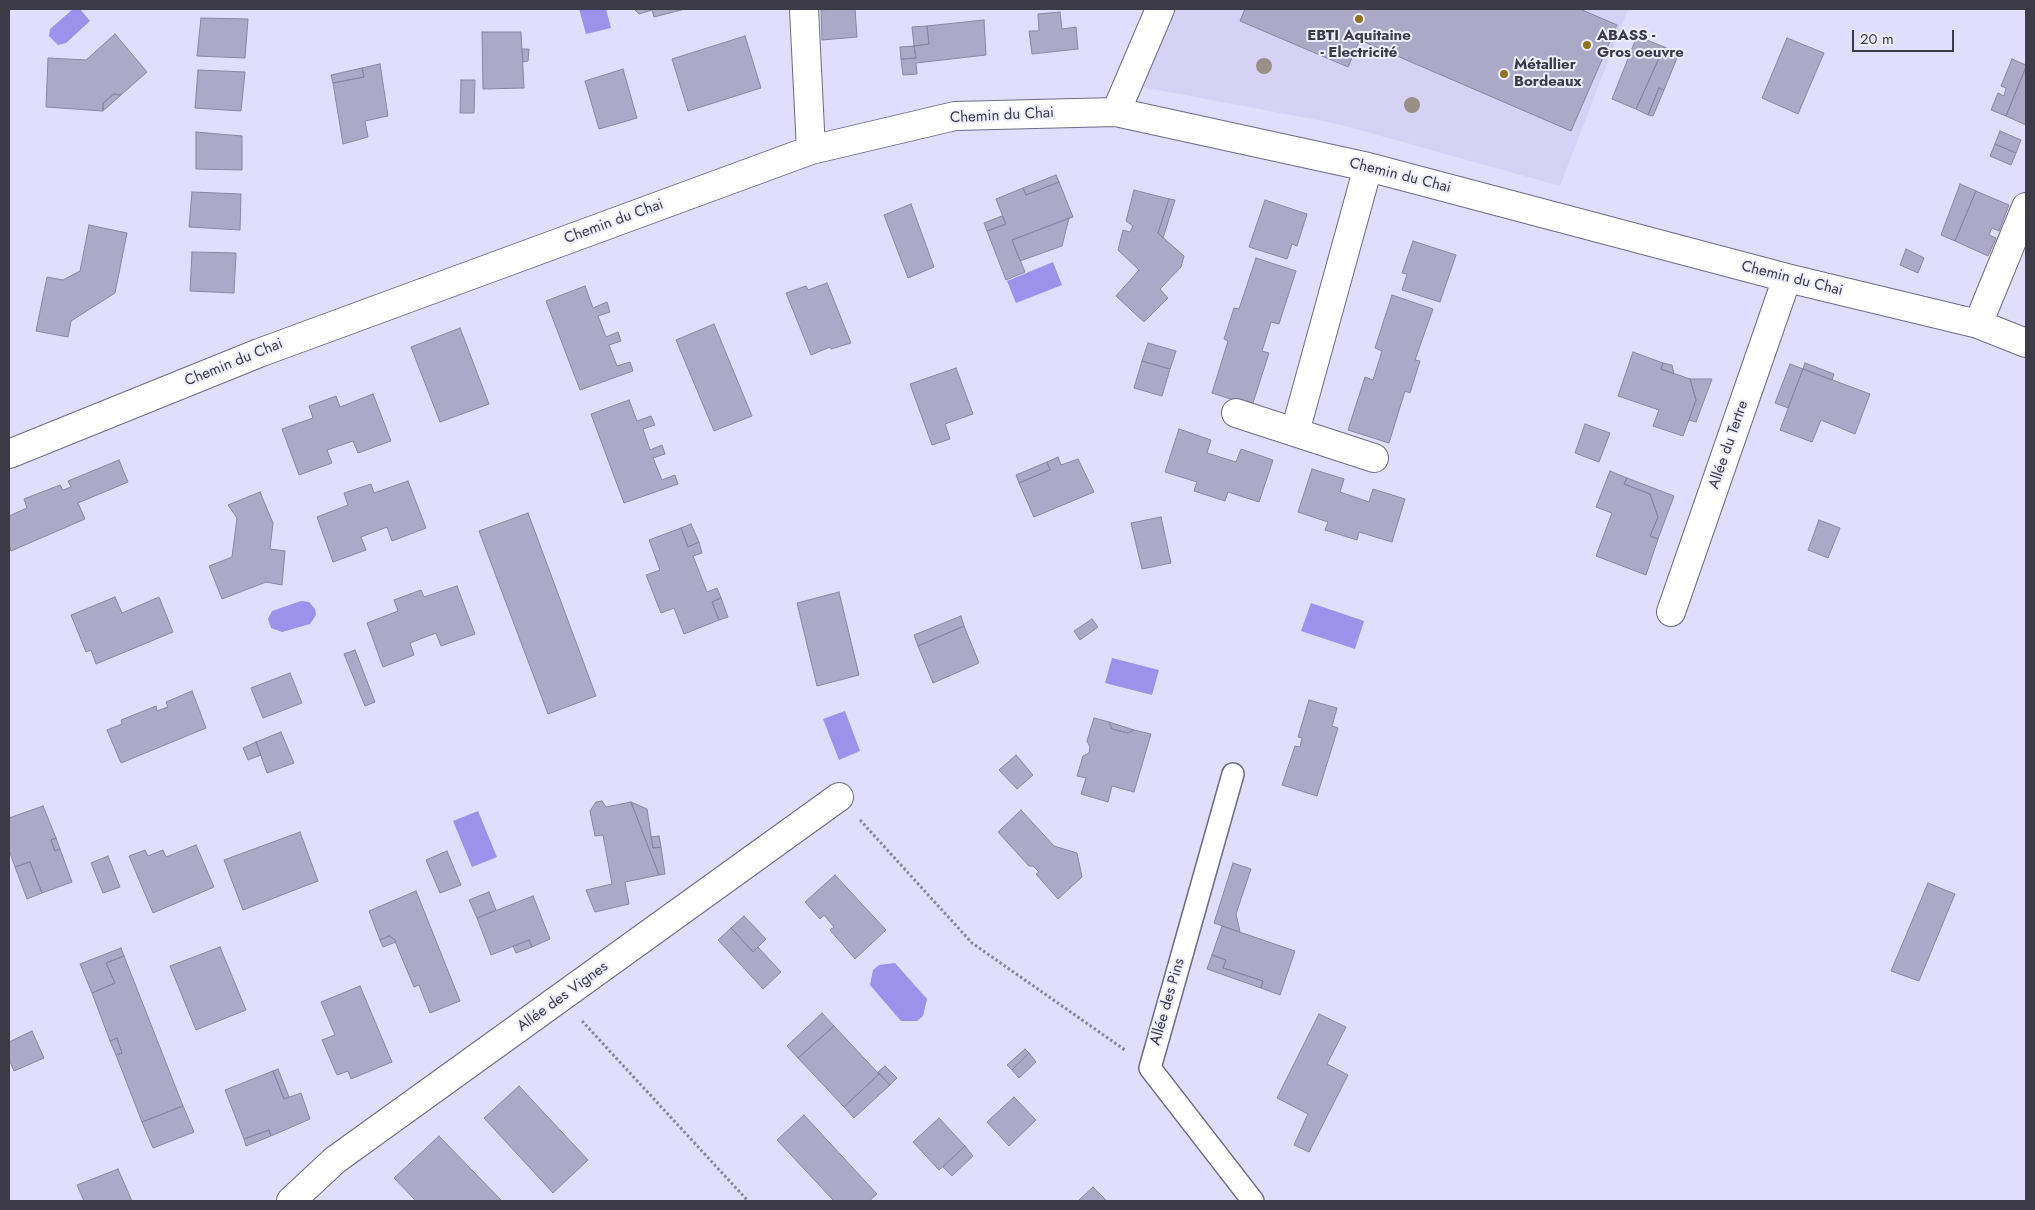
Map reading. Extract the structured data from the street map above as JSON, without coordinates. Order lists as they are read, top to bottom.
{
  "streets": {
    "street": ["Chemin du Chai", "Allée du Tertre", "Allée des Vignes"],
    "lane": ["Allée des Pins"]
  },
  "crossings": [
    ["Chemin du Chai", "Allée du Tertre"]
  ],
  "places": ["EBTI Aquitaine - Electricité", "ABASS - Gros oeuvre", "Métallier Bordeaux"],
  "scale_bar": "20 m"
}
